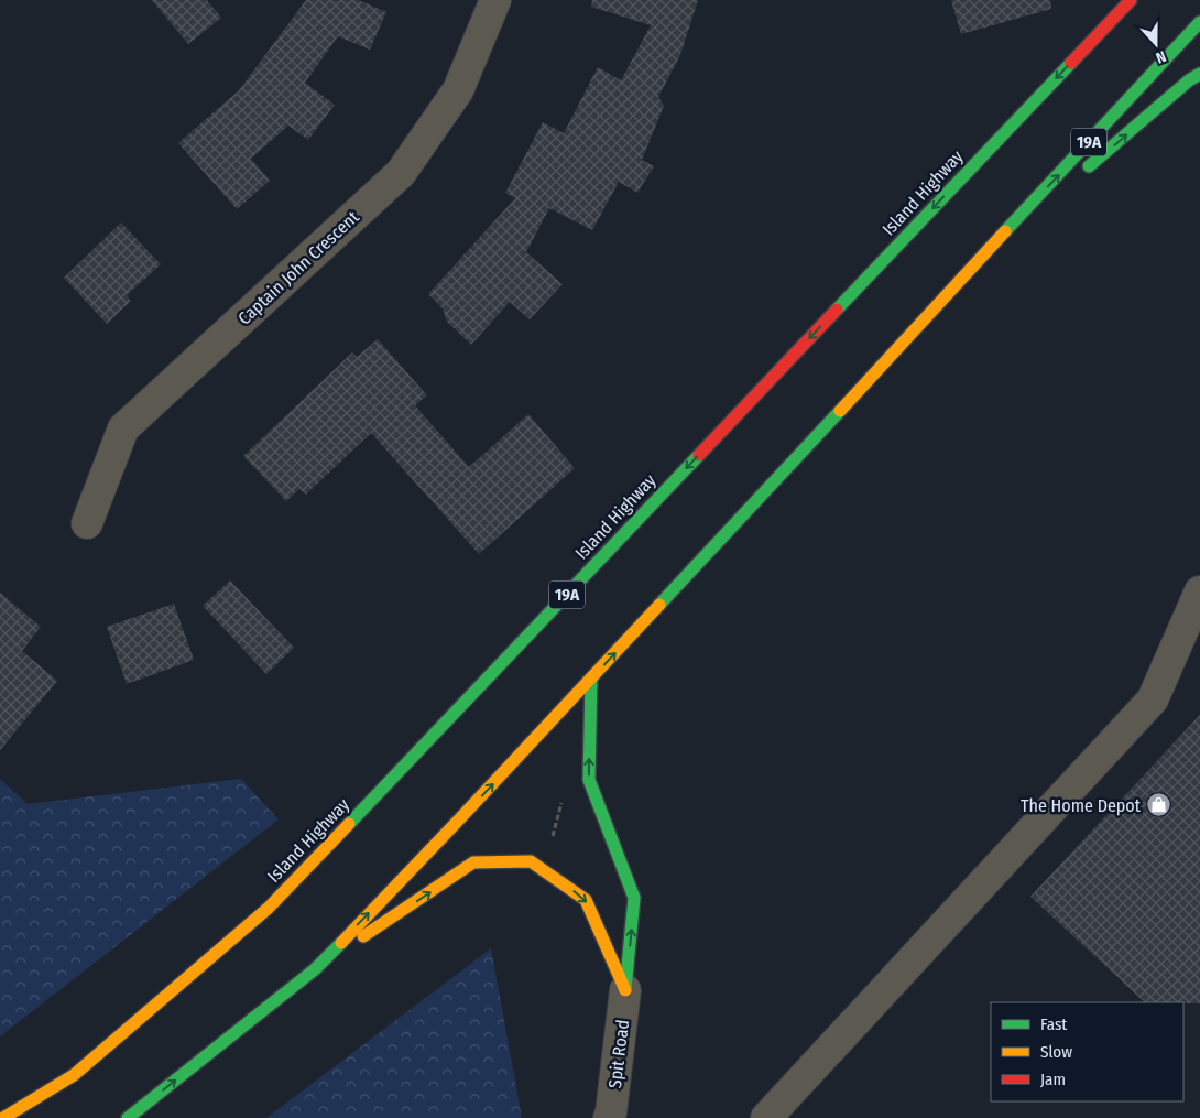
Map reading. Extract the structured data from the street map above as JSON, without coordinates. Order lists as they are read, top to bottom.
{
  "streets": {
    "main road": ["19A", "Island Highway"],
    "street": ["Captain John Crescent", "Spit Road"]
  },
  "places": {
    "shop": ["The Home Depot"]
  },
  "legend": ["Fast", "Slow", "Jam"],
  "north": "bottom"
}
